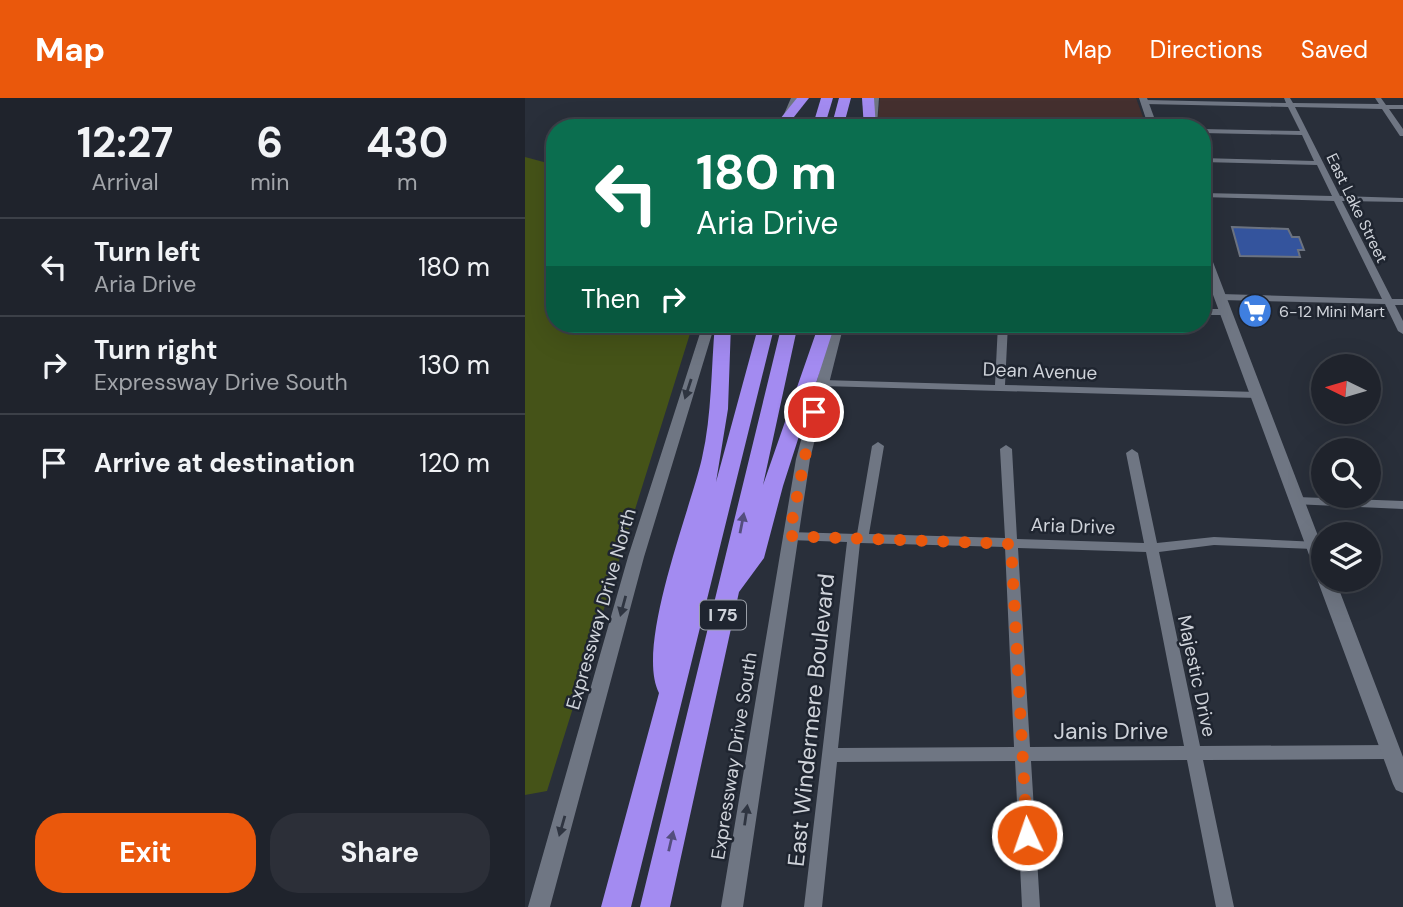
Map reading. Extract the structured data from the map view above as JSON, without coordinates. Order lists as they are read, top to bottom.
{
  "streets": {
    "highway": ["I 75"],
    "street": [
      "East Lake Street",
      "Dean Avenue",
      "Aria Drive",
      "Expressway Drive North",
      "Majestic Drive",
      "East Windermere Boulevard",
      "Janis Drive",
      "Expressway Drive South"
    ]
  },
  "crossings": [
    ["Dean Avenue", "Expressway Drive South"],
    ["Aria Drive", "Majestic Drive"],
    ["Aria Drive", "East Windermere Boulevard"],
    ["Aria Drive", "Expressway Drive South"],
    ["Majestic Drive", "Janis Drive"],
    ["East Windermere Boulevard", "Janis Drive"]
  ],
  "one_way": ["Expressway Drive North", "Expressway Drive South"],
  "places": {
    "supermarket": ["6-12 Mini Mart"]
  },
  "north": "left",
  "page": {
    "header": "Map",
    "nav": ["Map", "Directions", "Saved"],
    "eta": [
      "12:27",
      "Arrival",
      "6",
      "min",
      "430",
      "m"
    ],
    "turn": ["180 m", "Aria Drive"],
    "list": [
      {
        "name": "Turn left",
        "note": "Aria Drive",
        "value": "180 m"
      },
      {
        "name": "Turn right",
        "note": "Expressway Drive South",
        "value": "130 m"
      },
      {
        "name": "Arrive at destination",
        "value": "120 m"
      }
    ],
    "then": "Then",
    "buttons": ["Exit", "Share"]
  }
}
